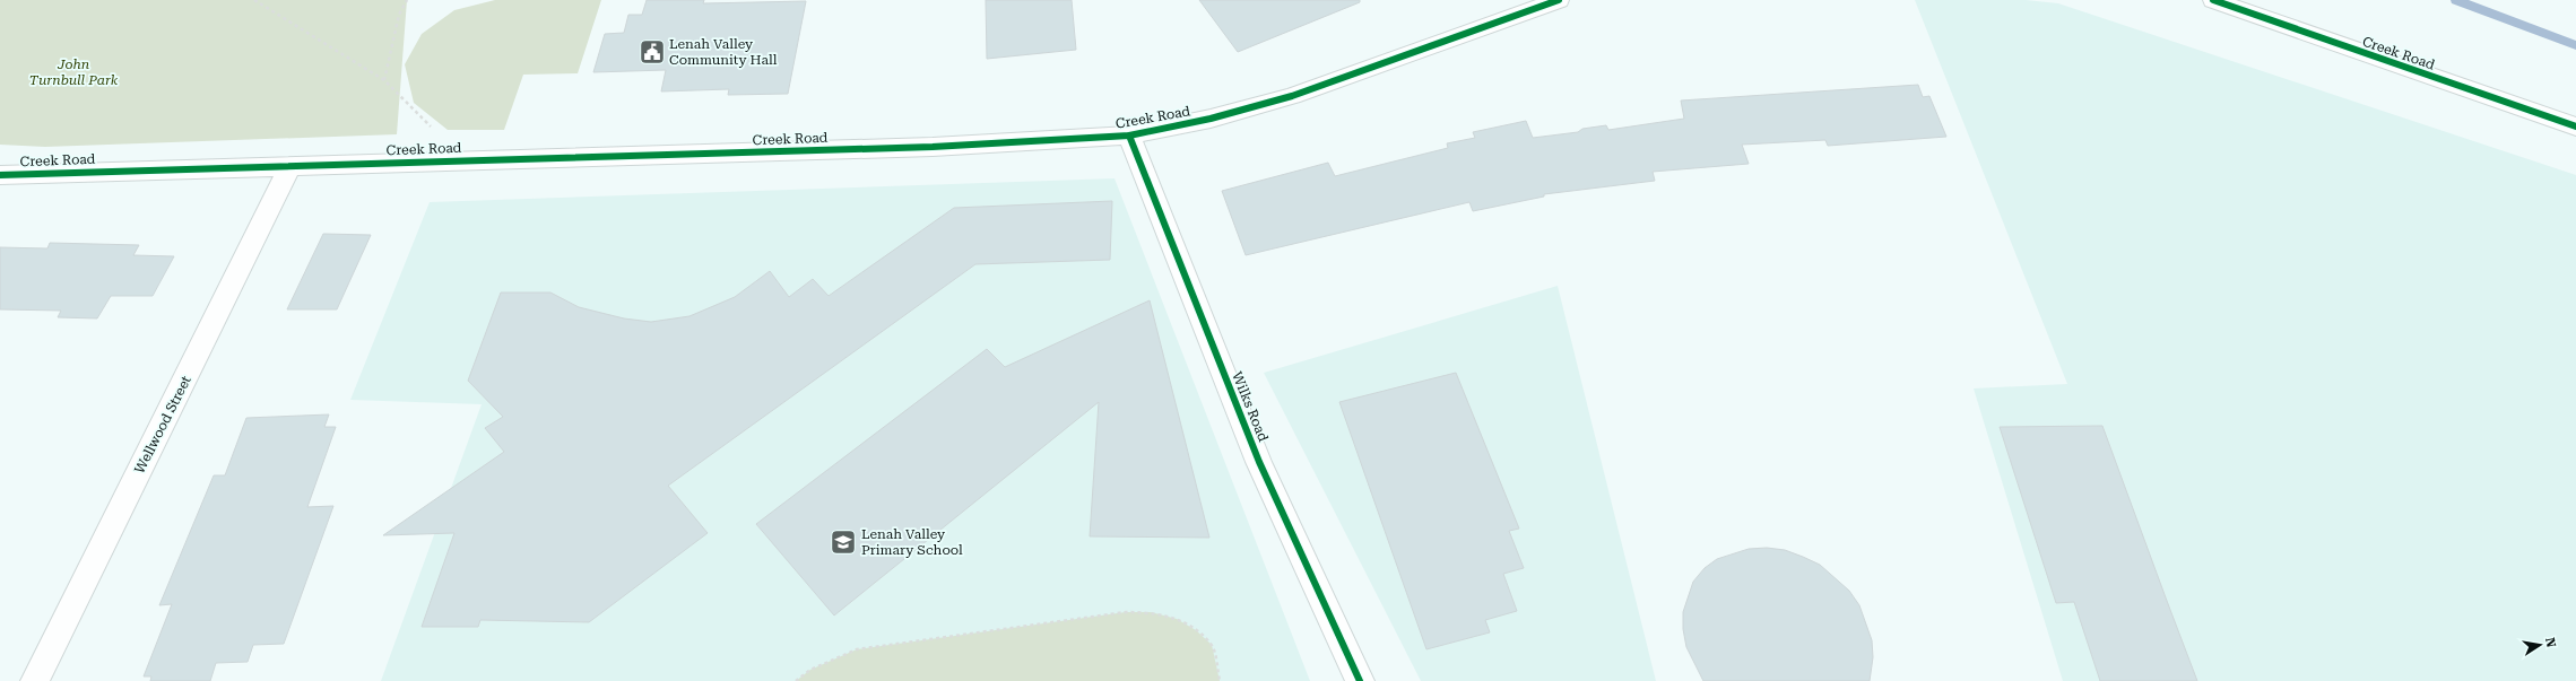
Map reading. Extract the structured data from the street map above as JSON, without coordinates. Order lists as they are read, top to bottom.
{
  "streets": {
    "street": ["Creek Road", "Wilks Road", "Wellwood Street"]
  },
  "crossings": [
    ["Creek Road", "Wilks Road"],
    ["Creek Road", "Wellwood Street"]
  ],
  "parks": ["John Turnbull Park"],
  "places": {
    "public building": ["Lenah Valley Community Hall"],
    "school or university": ["Lenah Valley Primary School"]
  },
  "north": "right"
}
